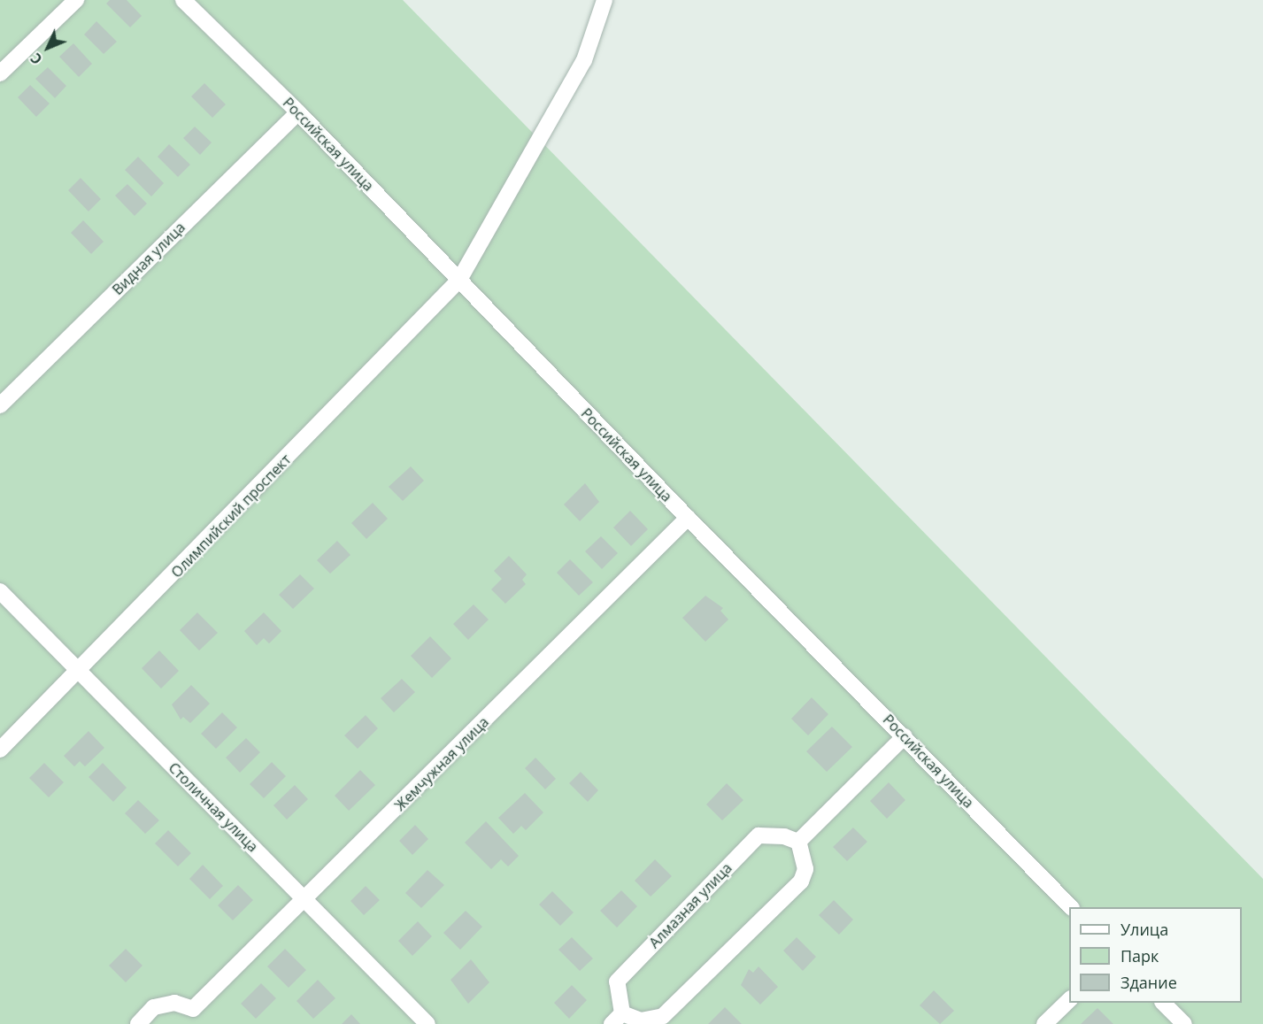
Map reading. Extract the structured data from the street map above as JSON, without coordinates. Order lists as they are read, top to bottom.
{
  "streets": {
    "street": [
      "Российская улица",
      "Видная улица",
      "Олимпийский проспект",
      "Жемчужная улица",
      "Столичная улица",
      "Алмазная улица"
    ]
  },
  "crossings": [
    ["Российская улица", "Видная улица"],
    ["Российская улица", "Олимпийский проспект"],
    ["Российская улица", "Жемчужная улица"],
    ["Олимпийский проспект", "Столичная улица"],
    ["Жемчужная улица", "Столичная улица"]
  ],
  "legend": ["Улица", "Парк", "Здание"],
  "north": "bottom left"
}
